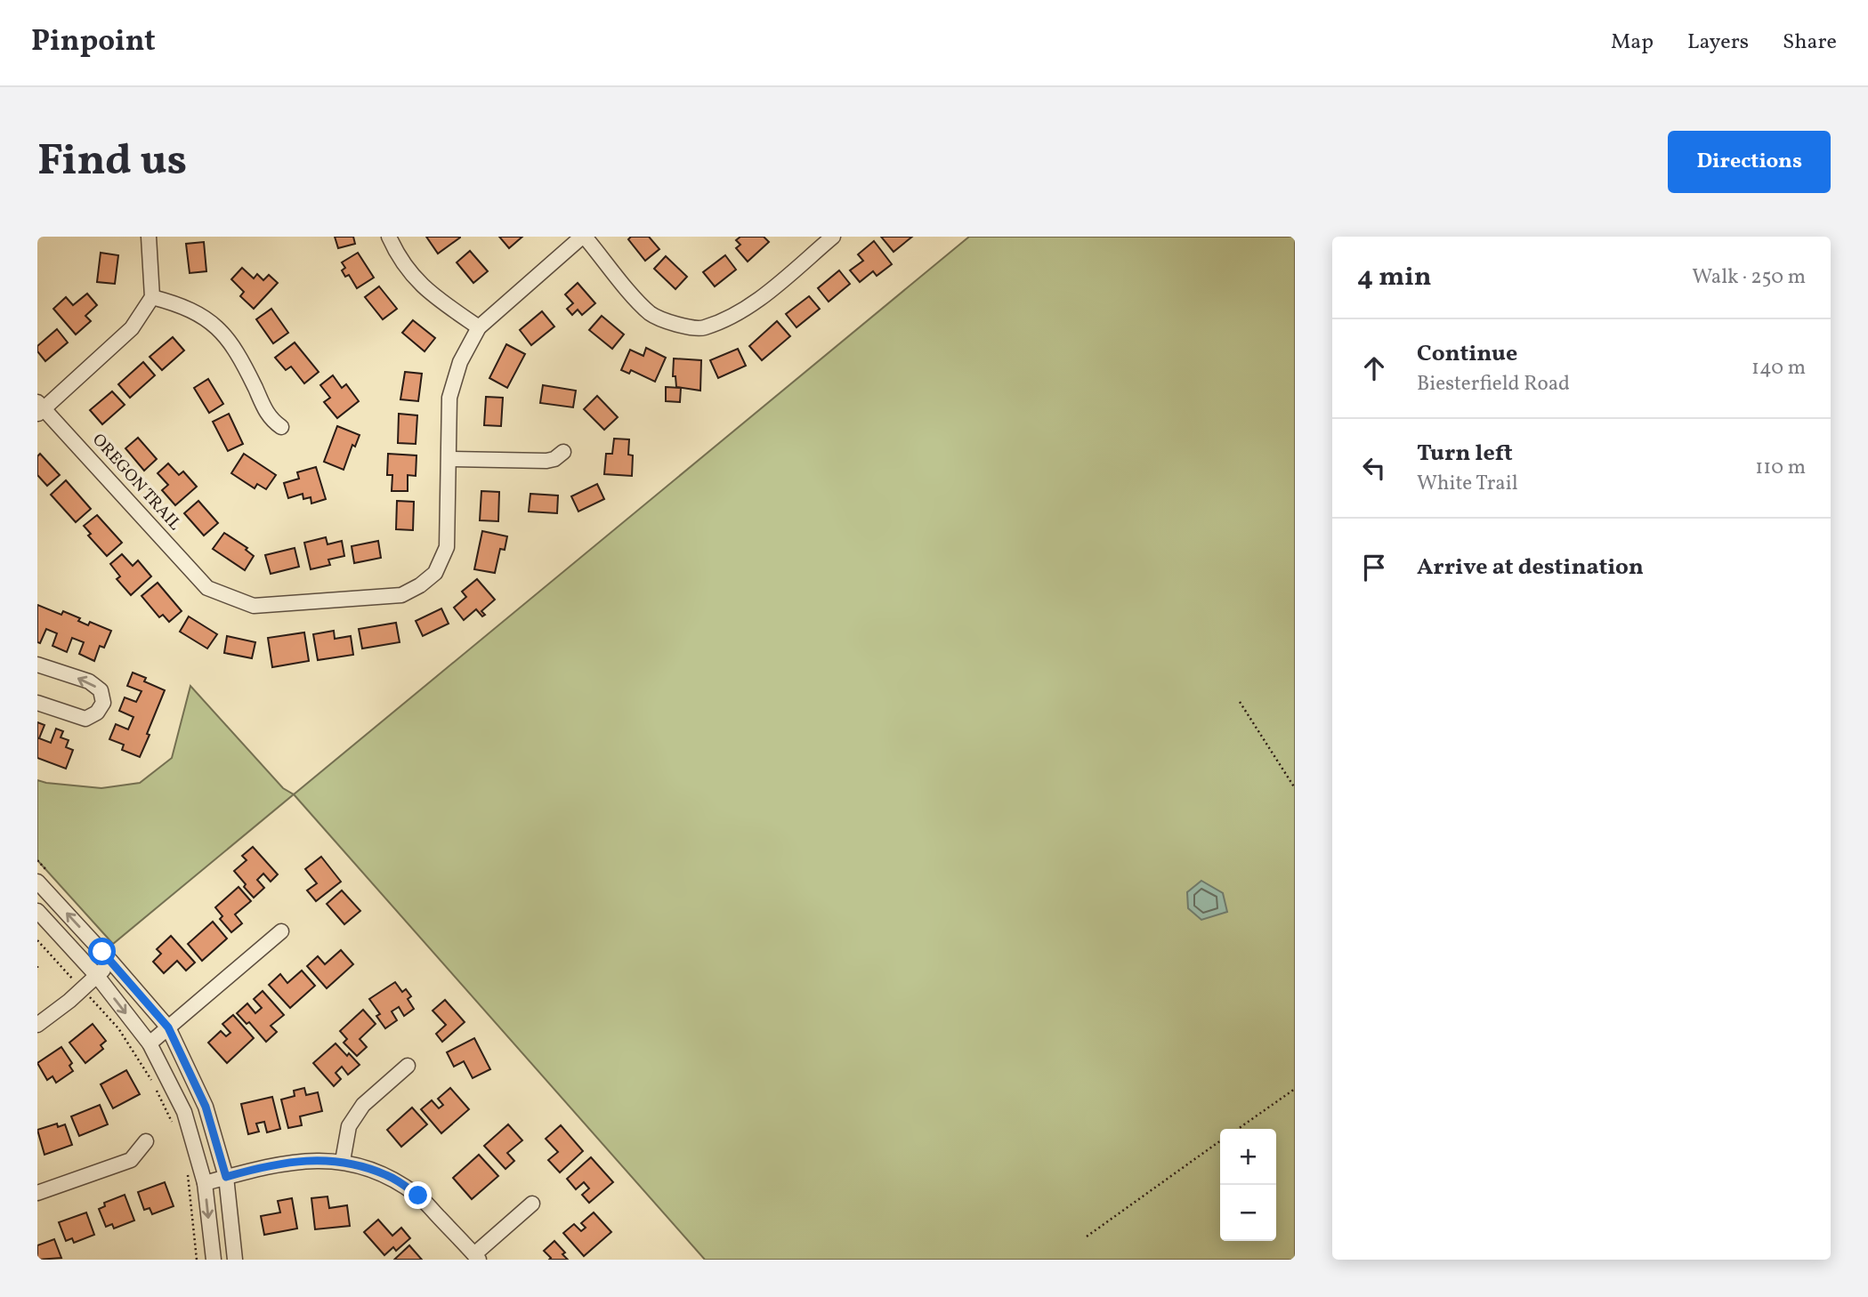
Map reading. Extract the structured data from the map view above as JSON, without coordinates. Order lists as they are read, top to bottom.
{
  "streets": {
    "street": ["OREGON TRAIL"]
  },
  "page": {
    "header": "Pinpoint",
    "nav": ["Map", "Layers", "Share"],
    "buttons": "Directions",
    "title": "Find us",
    "heading": ["4 min", "Walk · 250 m"],
    "list": [
      ["Continue", "Biesterfield Road", "140 m"],
      ["Turn left", "White Trail", "110 m"],
      "Arrive at destination"
    ],
    "map_buttons": ["+", "−"]
  }
}
